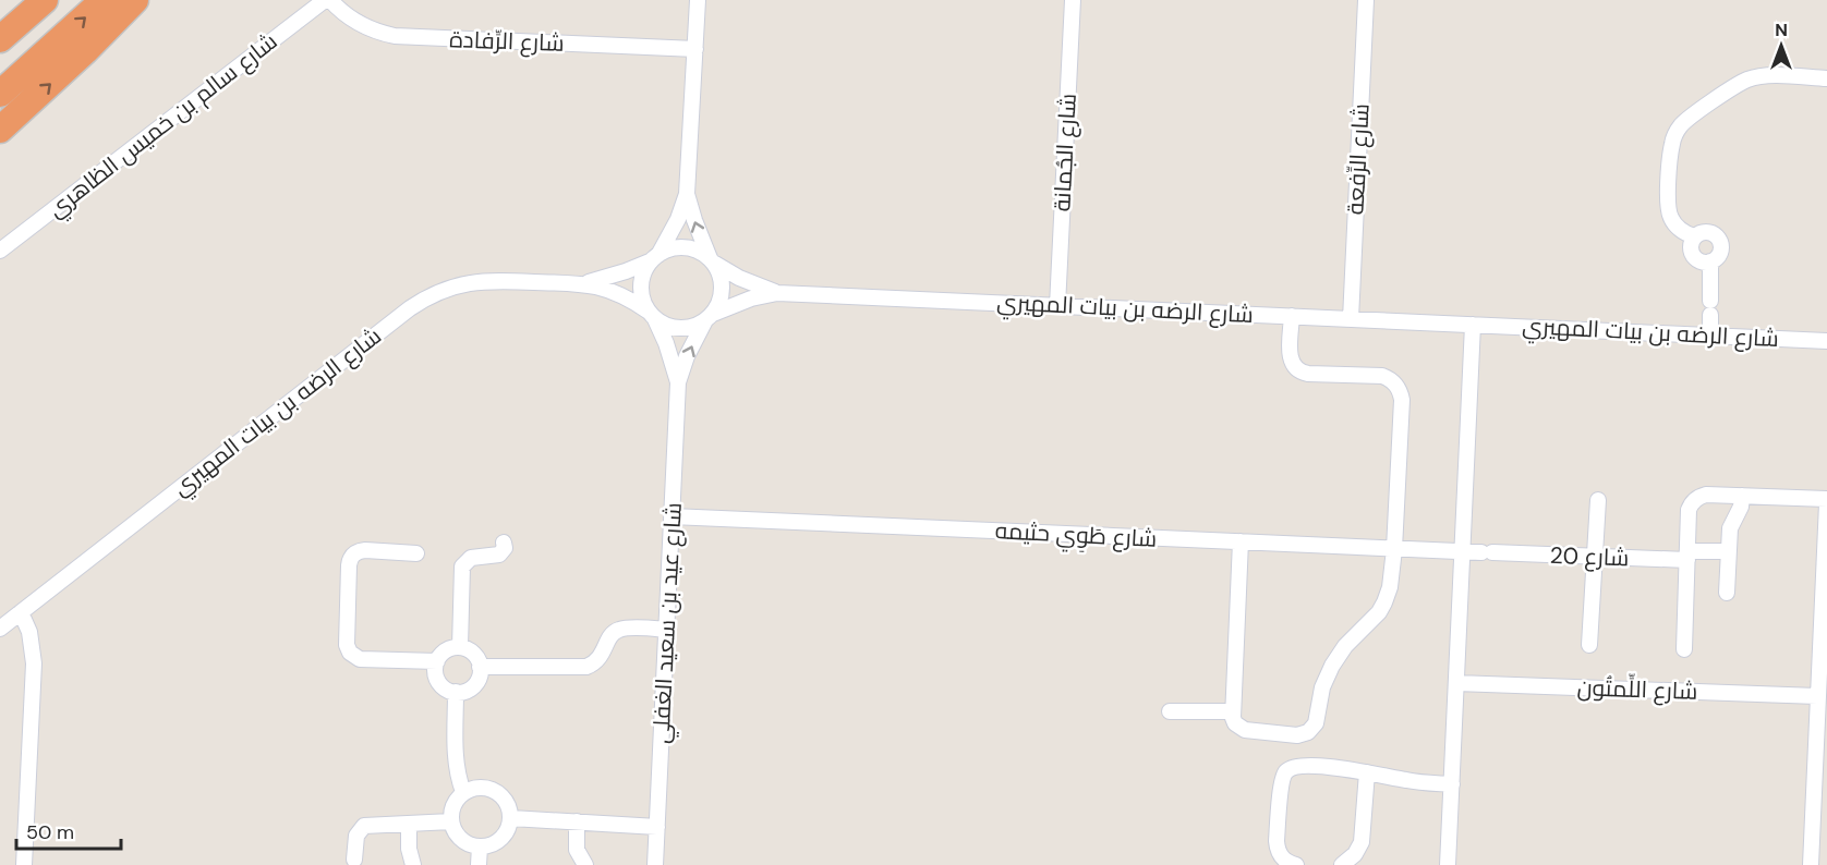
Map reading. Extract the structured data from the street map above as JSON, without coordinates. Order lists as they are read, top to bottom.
{
  "streets": {
    "street": [
      "شارع الرِّفادة",
      "شارع سالم بن خميس الظاهري",
      "شارع الجُمانة",
      "شارع الرِّفعة",
      "شارع الرضه بن بيات المهيري",
      "شارع طَوِي حثيمه",
      "شارع 20",
      "شارع عيد بن سعيد الغفلي",
      "شارع اللِّمتُون"
    ]
  },
  "crossings": [
    ["شارع الجُمانة", "شارع الرضه بن بيات المهيري"],
    ["شارع الرِّفعة", "شارع الرضه بن بيات المهيري"],
    ["شارع الرضه بن بيات المهيري", "شارع عيد بن سعيد الغفلي"],
    ["شارع طَوِي حثيمه", "شارع 20"],
    ["شارع طَوِي حثيمه", "شارع عيد بن سعيد الغفلي"]
  ],
  "scale_bar": "50 m",
  "north": "top"
}
